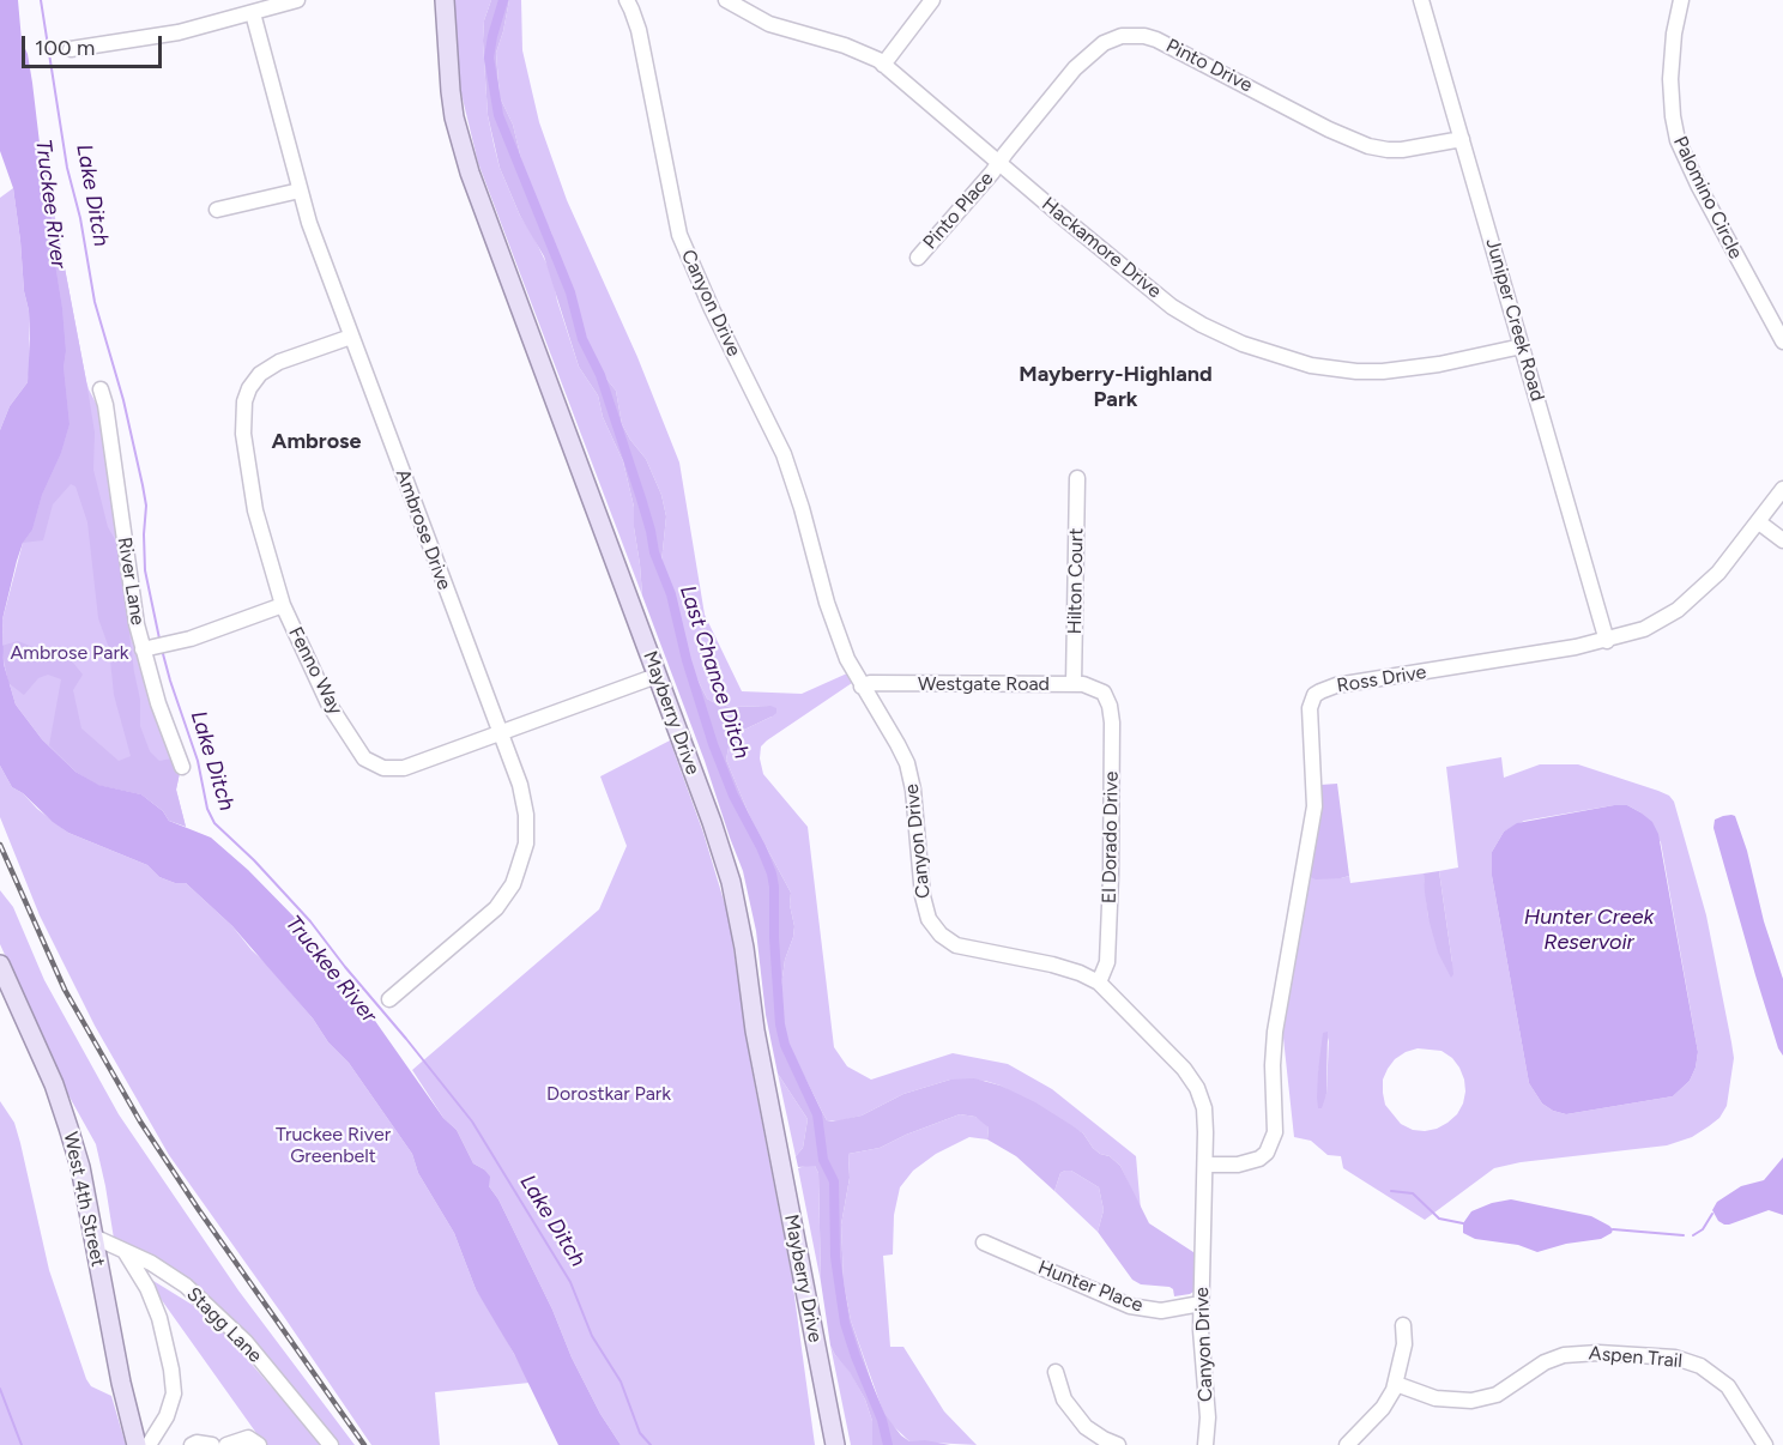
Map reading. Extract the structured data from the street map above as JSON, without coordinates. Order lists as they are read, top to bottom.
{
  "streets": {
    "main road": ["Mayberry Drive", "West 4th Street"],
    "street": [
      "Pinto Drive",
      "Palomino Circle",
      "Pinto Place",
      "Hackamore Drive",
      "Canyon Drive",
      "Juniper Creek Road",
      "Ambrose Drive",
      "River Lane",
      "Hilton Court",
      "Fenno Way",
      "Ross Drive",
      "Westgate Road",
      "El Dorado Drive",
      "Hunter Place",
      "Stagg Lane",
      "Aspen Trail"
    ]
  },
  "crossings": [
    ["Pinto Drive", "Pinto Place"],
    ["Pinto Drive", "Hackamore Drive"],
    ["Pinto Drive", "Juniper Creek Road"],
    ["Pinto Place", "Hackamore Drive"],
    ["Hackamore Drive", "Juniper Creek Road"],
    ["Canyon Drive", "Ross Drive"],
    ["Canyon Drive", "Westgate Road"],
    ["Canyon Drive", "El Dorado Drive"],
    ["Canyon Drive", "Hunter Place"],
    ["Juniper Creek Road", "Ross Drive"],
    ["Ambrose Drive", "Fenno Way"],
    ["Hilton Court", "Westgate Road"],
    ["Fenno Way", "Mayberry Drive"],
    ["Westgate Road", "El Dorado Drive"],
    ["West 4th Street", "Stagg Lane"]
  ],
  "districts": ["Mayberry-Highland Park", "Ambrose"],
  "water": [
    "Lake Ditch",
    "Truckee River",
    "Last Chance Ditch",
    "Hunter Creek Reservoir"
  ],
  "parks": ["Ambrose Park", "Dorostkar Park", "Truckee River Greenbelt"],
  "scale_bar": "100 m"
}
